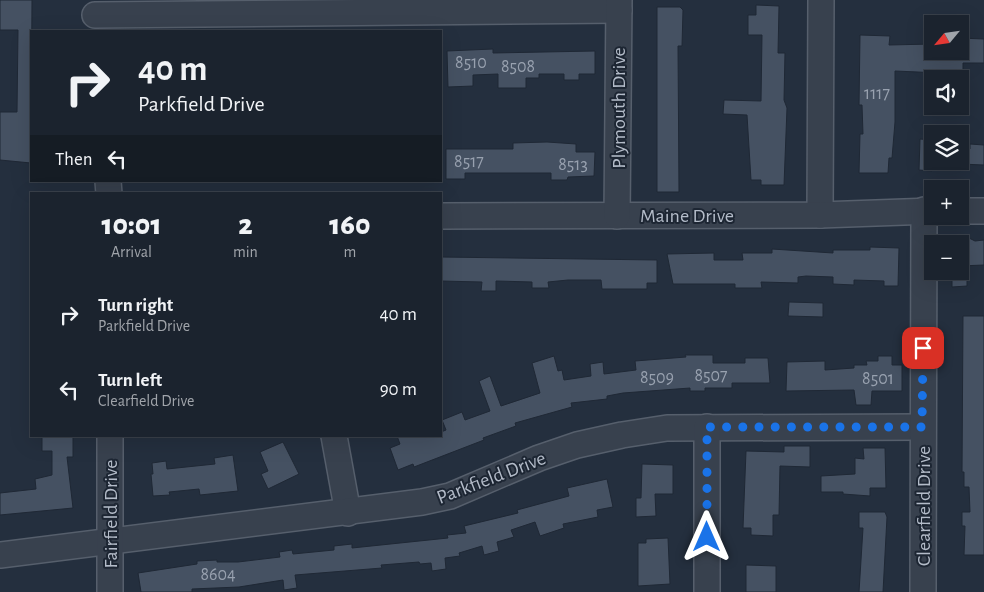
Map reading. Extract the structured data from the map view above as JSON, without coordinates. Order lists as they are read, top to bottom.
{
  "streets": {
    "street": [
      "Plymouth Drive",
      "Maine Drive",
      "Parkfield Drive",
      "Clearfield Drive",
      "Fairfield Drive"
    ]
  },
  "crossings": [
    ["Plymouth Drive", "Maine Drive"],
    ["Parkfield Drive", "Clearfield Drive"],
    ["Parkfield Drive", "Fairfield Drive"]
  ],
  "house_numbers": [
    "8510",
    "8508",
    "1117",
    "8517",
    "8513",
    "8507",
    "8509",
    "8501",
    "8604"
  ],
  "north": "bottom left",
  "page": {
    "map_buttons": ["+", "−"],
    "turn": ["40 m", "Parkfield Drive"],
    "then": "Then",
    "eta": [
      "10:01",
      "Arrival",
      "2",
      "min",
      "160",
      "m"
    ],
    "list": [
      {
        "name": "Turn right",
        "note": "Parkfield Drive",
        "value": "40 m"
      },
      {
        "name": "Turn left",
        "note": "Clearfield Drive",
        "value": "90 m"
      }
    ]
  }
}
